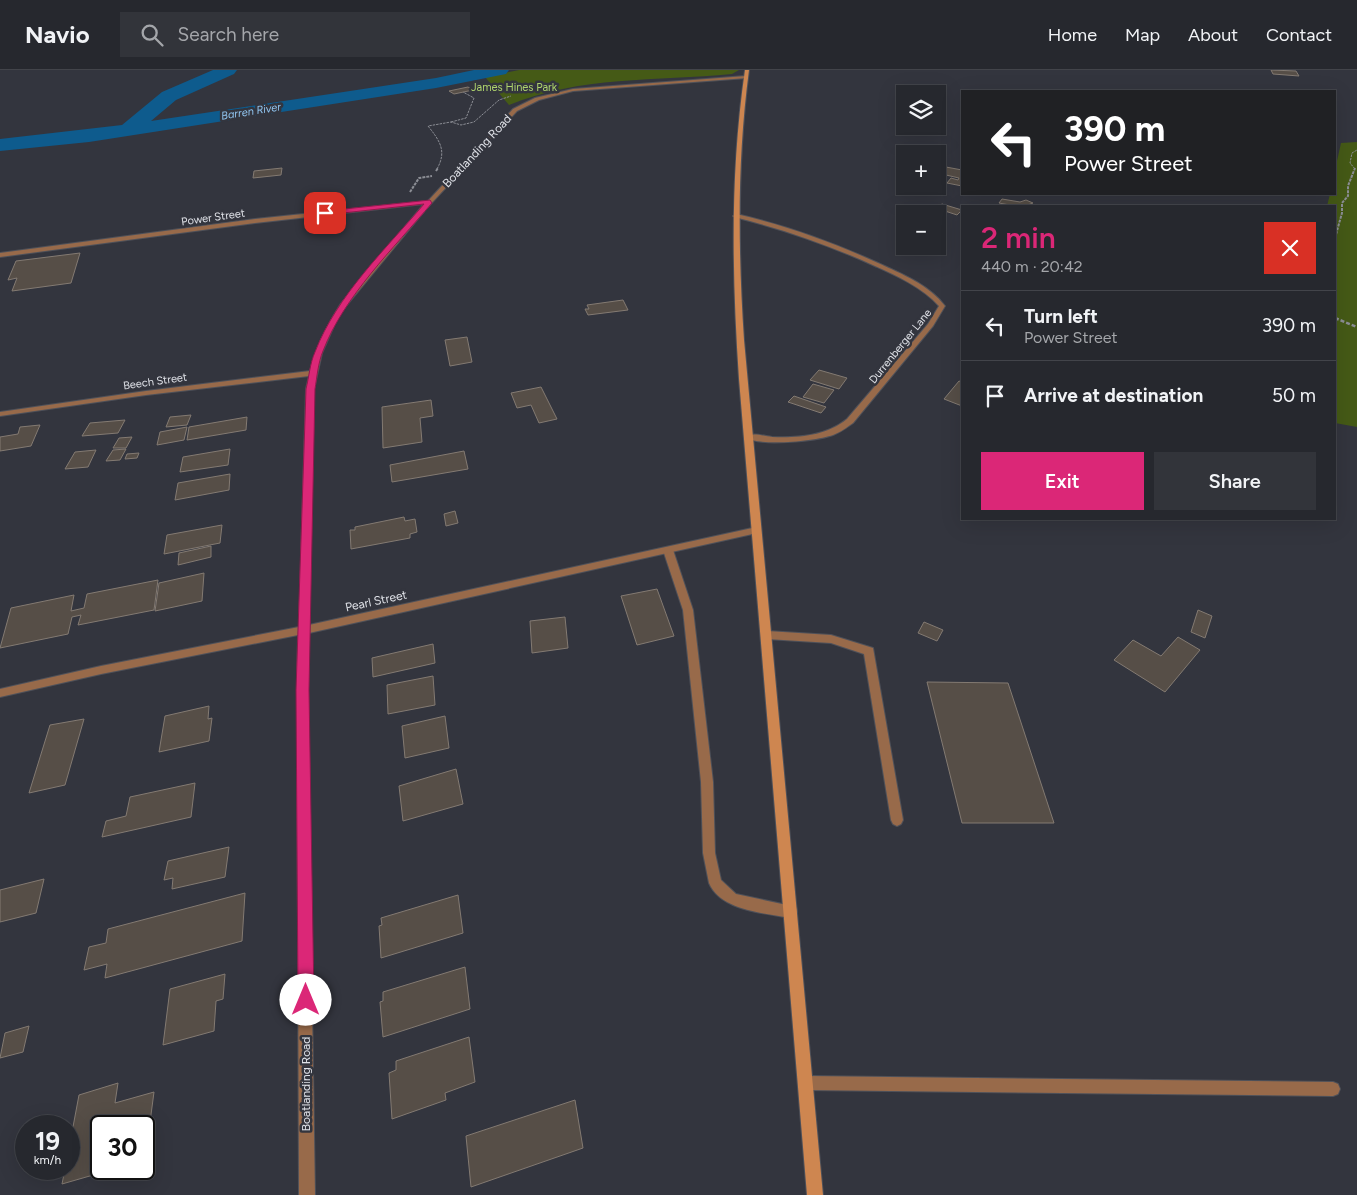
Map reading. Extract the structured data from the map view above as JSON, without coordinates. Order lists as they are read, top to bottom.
{
  "streets": {
    "street": [
      "Boatlanding Road",
      "Power Street",
      "Durrenberger Lane",
      "Beech Street",
      "Pearl Street"
    ]
  },
  "crossings": [
    ["Boatlanding Road", "Power Street"],
    ["Boatlanding Road", "Beech Street"],
    ["Boatlanding Road", "Pearl Street"]
  ],
  "water": ["Barren River"],
  "parks": ["James Hines Park"],
  "page": {
    "header": "Navio",
    "search": "Search here",
    "nav": [
      "Home",
      "Map",
      "About",
      "Contact"
    ],
    "map_buttons": ["+", "−"],
    "turn": ["390 m", "Power Street"],
    "heading": ["2 min", "440 m · 20:42"],
    "list": [
      {
        "name": "Turn left",
        "note": "Power Street",
        "value": "390 m"
      },
      {
        "name": "Arrive at destination",
        "value": "50 m"
      }
    ],
    "buttons": ["Exit", "Share"],
    "speed": "19 km/h",
    "limit": "30"
  }
}
